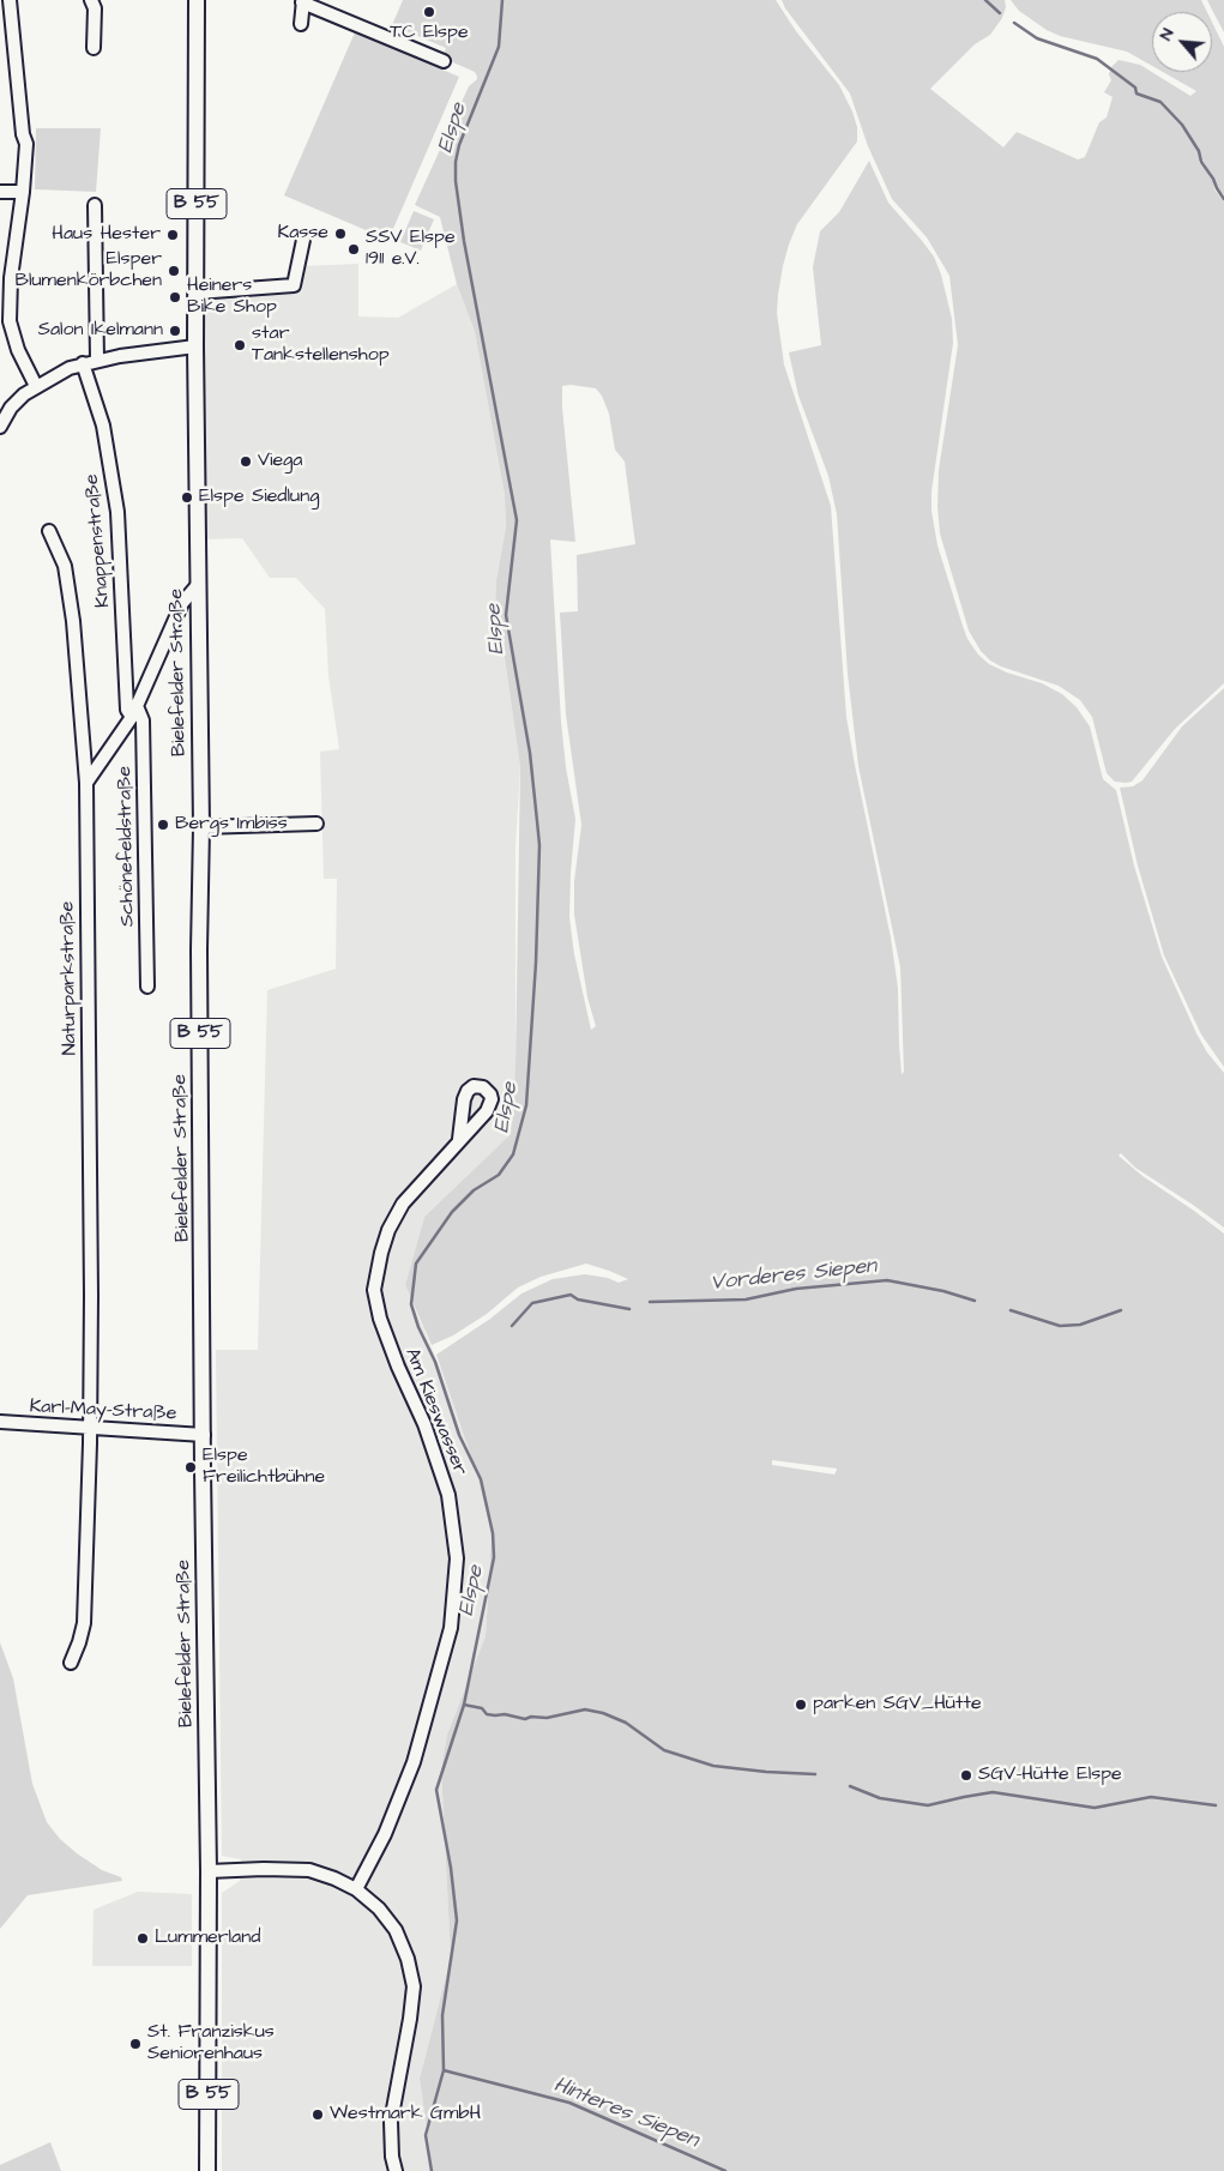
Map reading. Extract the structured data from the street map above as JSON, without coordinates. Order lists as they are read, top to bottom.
{
  "streets": {
    "main road": ["B 55", "Bielefelder Straße"],
    "street": [
      "Knappenstraße",
      "Schönefeldstraße",
      "Naturparkstraße",
      "Karl-May-Straße",
      "Am Kieswasser"
    ]
  },
  "crossings": [
    ["Knappenstraße", "Schönefeldstraße"],
    ["Bielefelder Straße", "Karl-May-Straße"],
    ["Naturparkstraße", "Karl-May-Straße"]
  ],
  "water": ["Elspe", "Vorderes Siepen", "Hinteres Siepen"],
  "places": [
    "TC Elspe",
    "Kasse",
    "Haus Hester",
    "SSV Elspe 1911 e.V.",
    "Elsper Blumenkörbchen",
    "Heiners Bike Shop",
    "Salon Ikelmann",
    "star Tankstellenshop",
    "Viega",
    "Elspe Siedlung",
    "Bergs Imbiss",
    "Elspe Freilichtbühne",
    "parken SGV_Hütte",
    "SGV-Hütte Elspe",
    "Lummerland",
    "St. Franziskus Seniorenhaus",
    "Westmark GmbH"
  ],
  "north": "top left"
}
